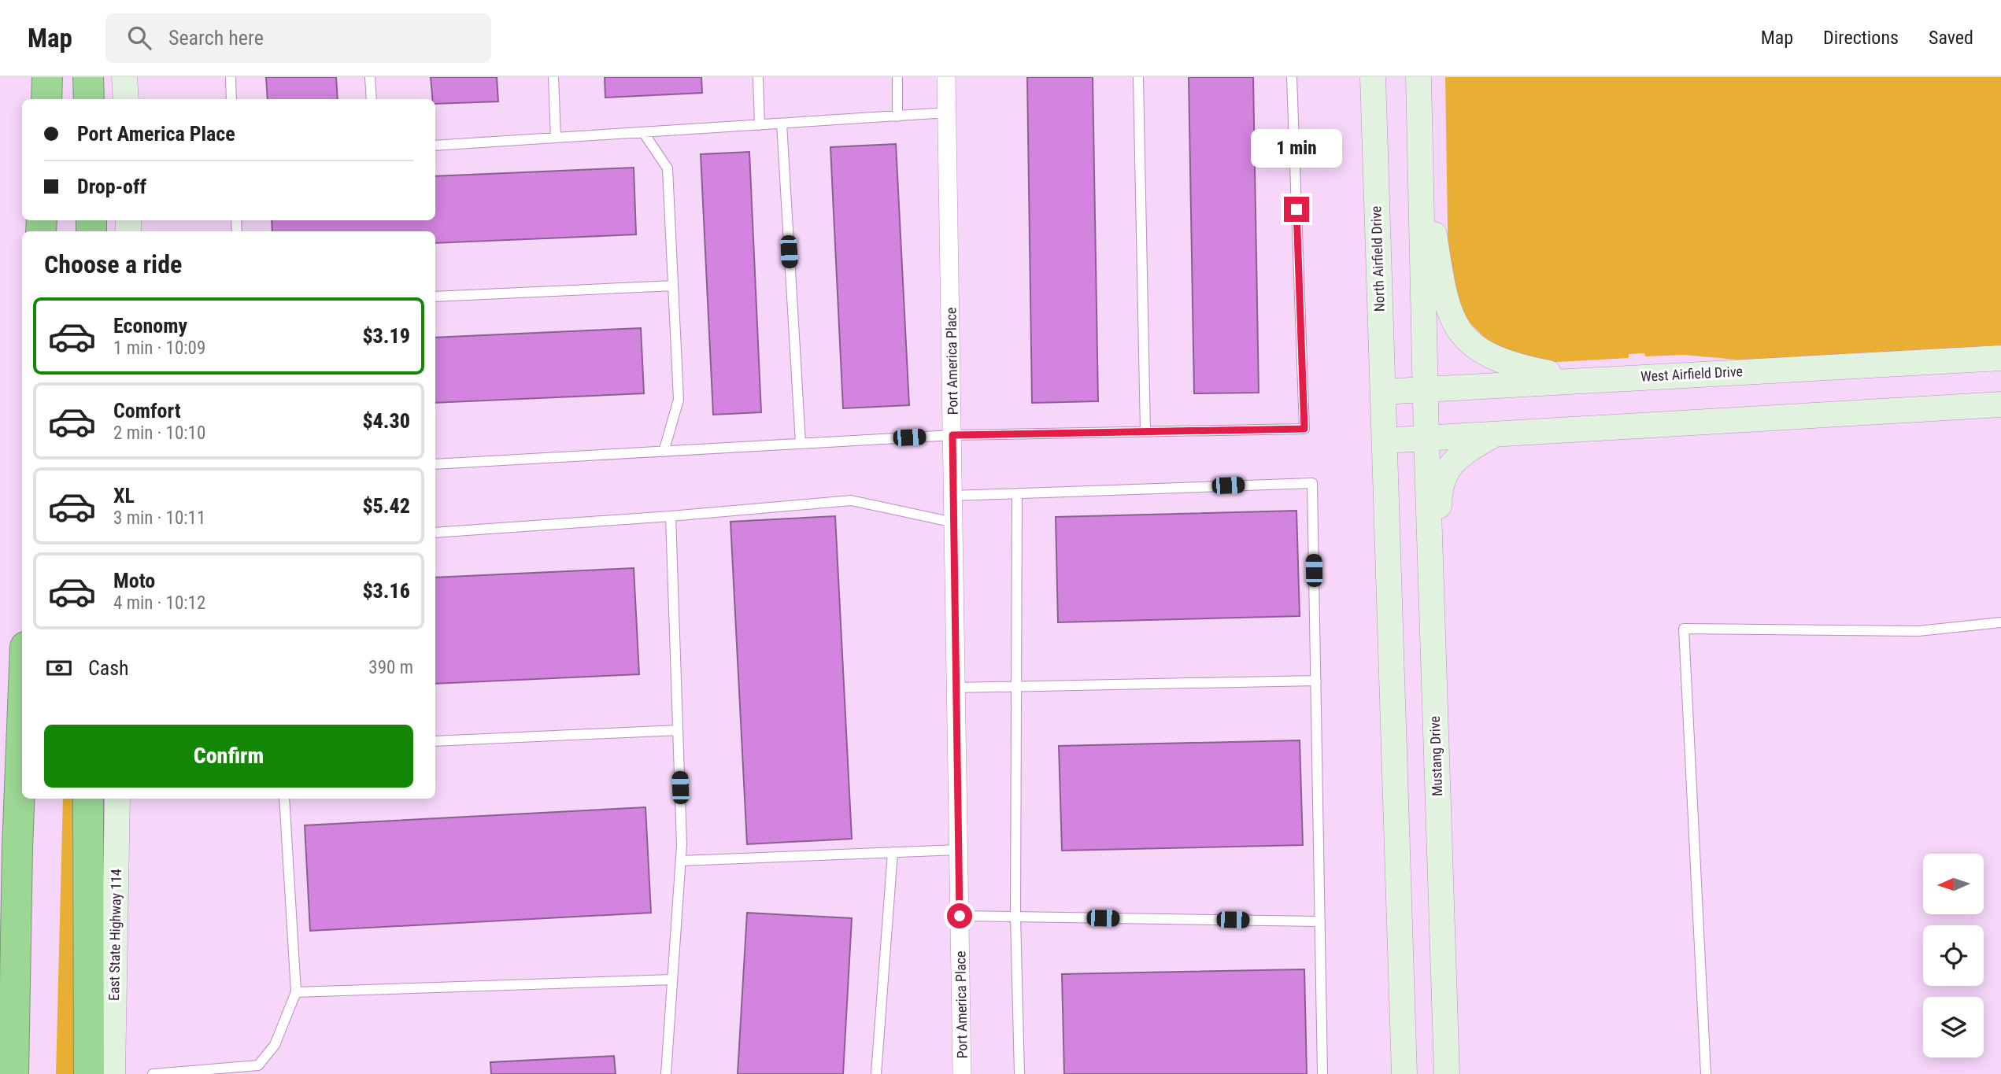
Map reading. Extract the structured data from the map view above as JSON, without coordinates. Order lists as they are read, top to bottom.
{
  "streets": {
    "main road": [
      "North Airfield Drive",
      "West Airfield Drive",
      "Mustang Drive",
      "East State Highway 114"
    ],
    "street": ["Port America Place"]
  },
  "crossings": [
    ["North Airfield Drive", "West Airfield Drive"]
  ],
  "north": "left",
  "page": {
    "header": "Map",
    "search": "Search here",
    "nav": ["Map", "Directions", "Saved"],
    "banner": ["Port America Place", "Drop-off"],
    "bubble": "1 min",
    "heading": "Choose a ride",
    "list": [
      {
        "name": "Economy",
        "note": "1 min · 10:09",
        "value": "$3.19"
      },
      {
        "name": "Comfort",
        "note": "2 min · 10:10",
        "value": "$4.30"
      },
      {
        "name": "XL",
        "note": "3 min · 10:11",
        "value": "$5.42"
      },
      {
        "name": "Moto",
        "note": "4 min · 10:12",
        "value": "$3.16"
      }
    ],
    "pay": ["Cash", "390 m"],
    "buttons": "Confirm"
  }
}
